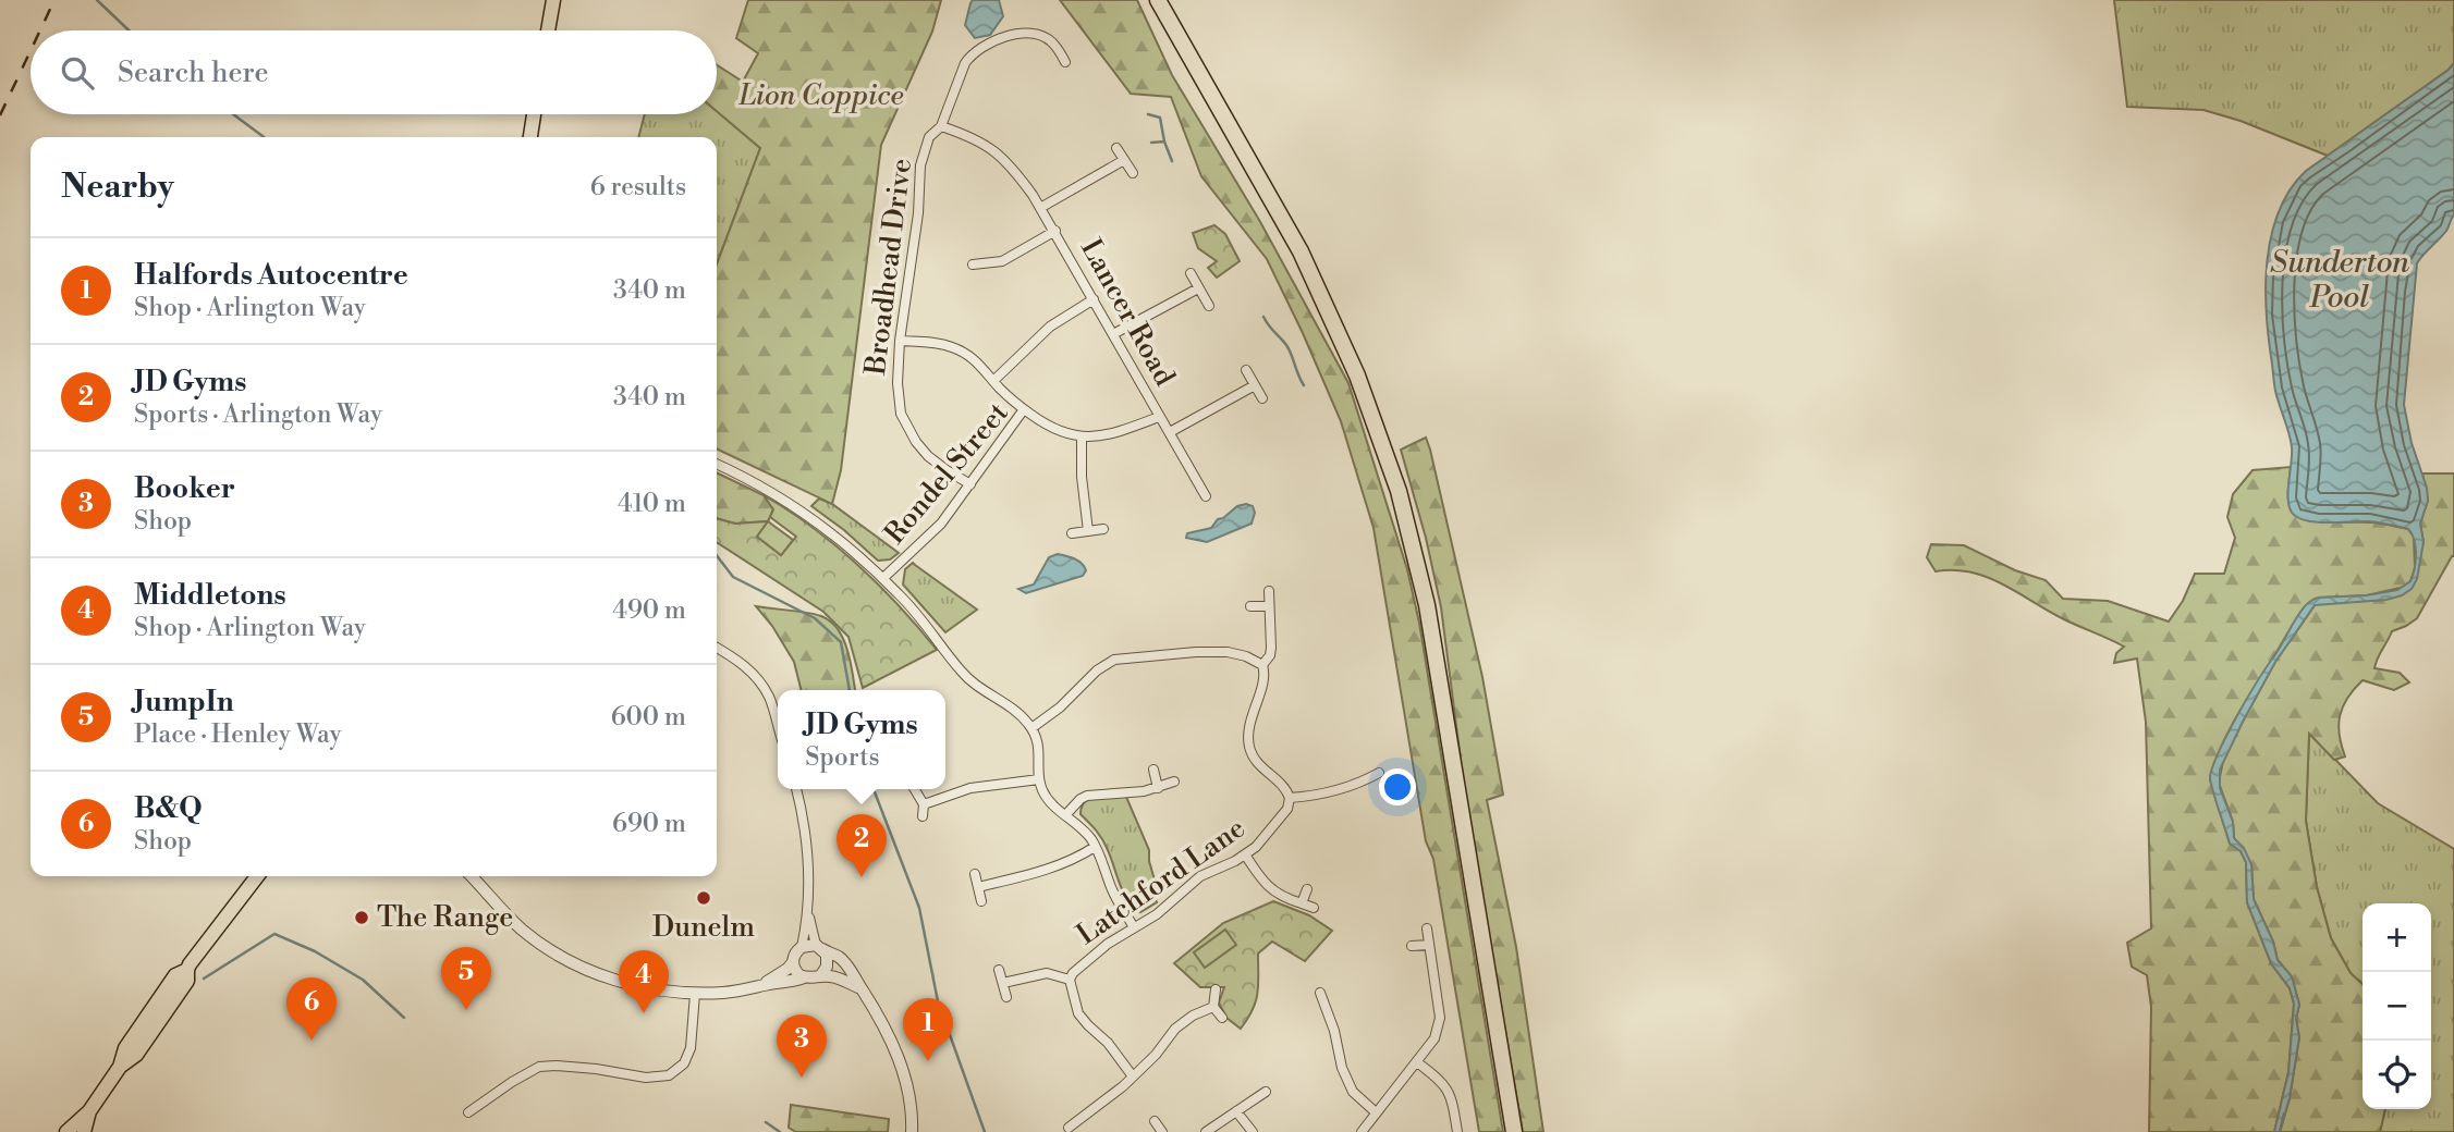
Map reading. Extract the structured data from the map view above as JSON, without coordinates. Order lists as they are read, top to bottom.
{
  "streets": {
    "street": [
      "Broadhead Drive",
      "Lancer Road",
      "Rondel Street",
      "Latchford Lane"
    ]
  },
  "crossings": [
    ["Broadhead Drive", "Lancer Road"],
    ["Broadhead Drive", "Rondel Street"]
  ],
  "water": ["Sunderton Pool"],
  "parks": ["Lion Coppice"],
  "places": ["Dunelm", "The Range"],
  "page": {
    "search": "Search here",
    "heading": ["Nearby", "6 results"],
    "list": [
      {
        "mark": "1",
        "name": "Halfords Autocentre",
        "note": "Shop · Arlington Way",
        "value": "340 m"
      },
      {
        "mark": "2",
        "name": "JD Gyms",
        "note": "Sports · Arlington Way",
        "value": "340 m"
      },
      {
        "mark": "3",
        "name": "Booker",
        "note": "Shop",
        "value": "410 m"
      },
      {
        "mark": "4",
        "name": "Middletons",
        "note": "Shop · Arlington Way",
        "value": "490 m"
      },
      {
        "mark": "5",
        "name": "JumpIn",
        "note": "Place · Henley Way",
        "value": "600 m"
      },
      {
        "mark": "6",
        "name": "B&Q",
        "note": "Shop",
        "value": "690 m"
      }
    ],
    "popup": ["JD Gyms", "Sports"],
    "pins": [
      "2",
      "5",
      "4",
      "6",
      "1",
      "3"
    ],
    "map_buttons": ["+", "−"]
  }
}
